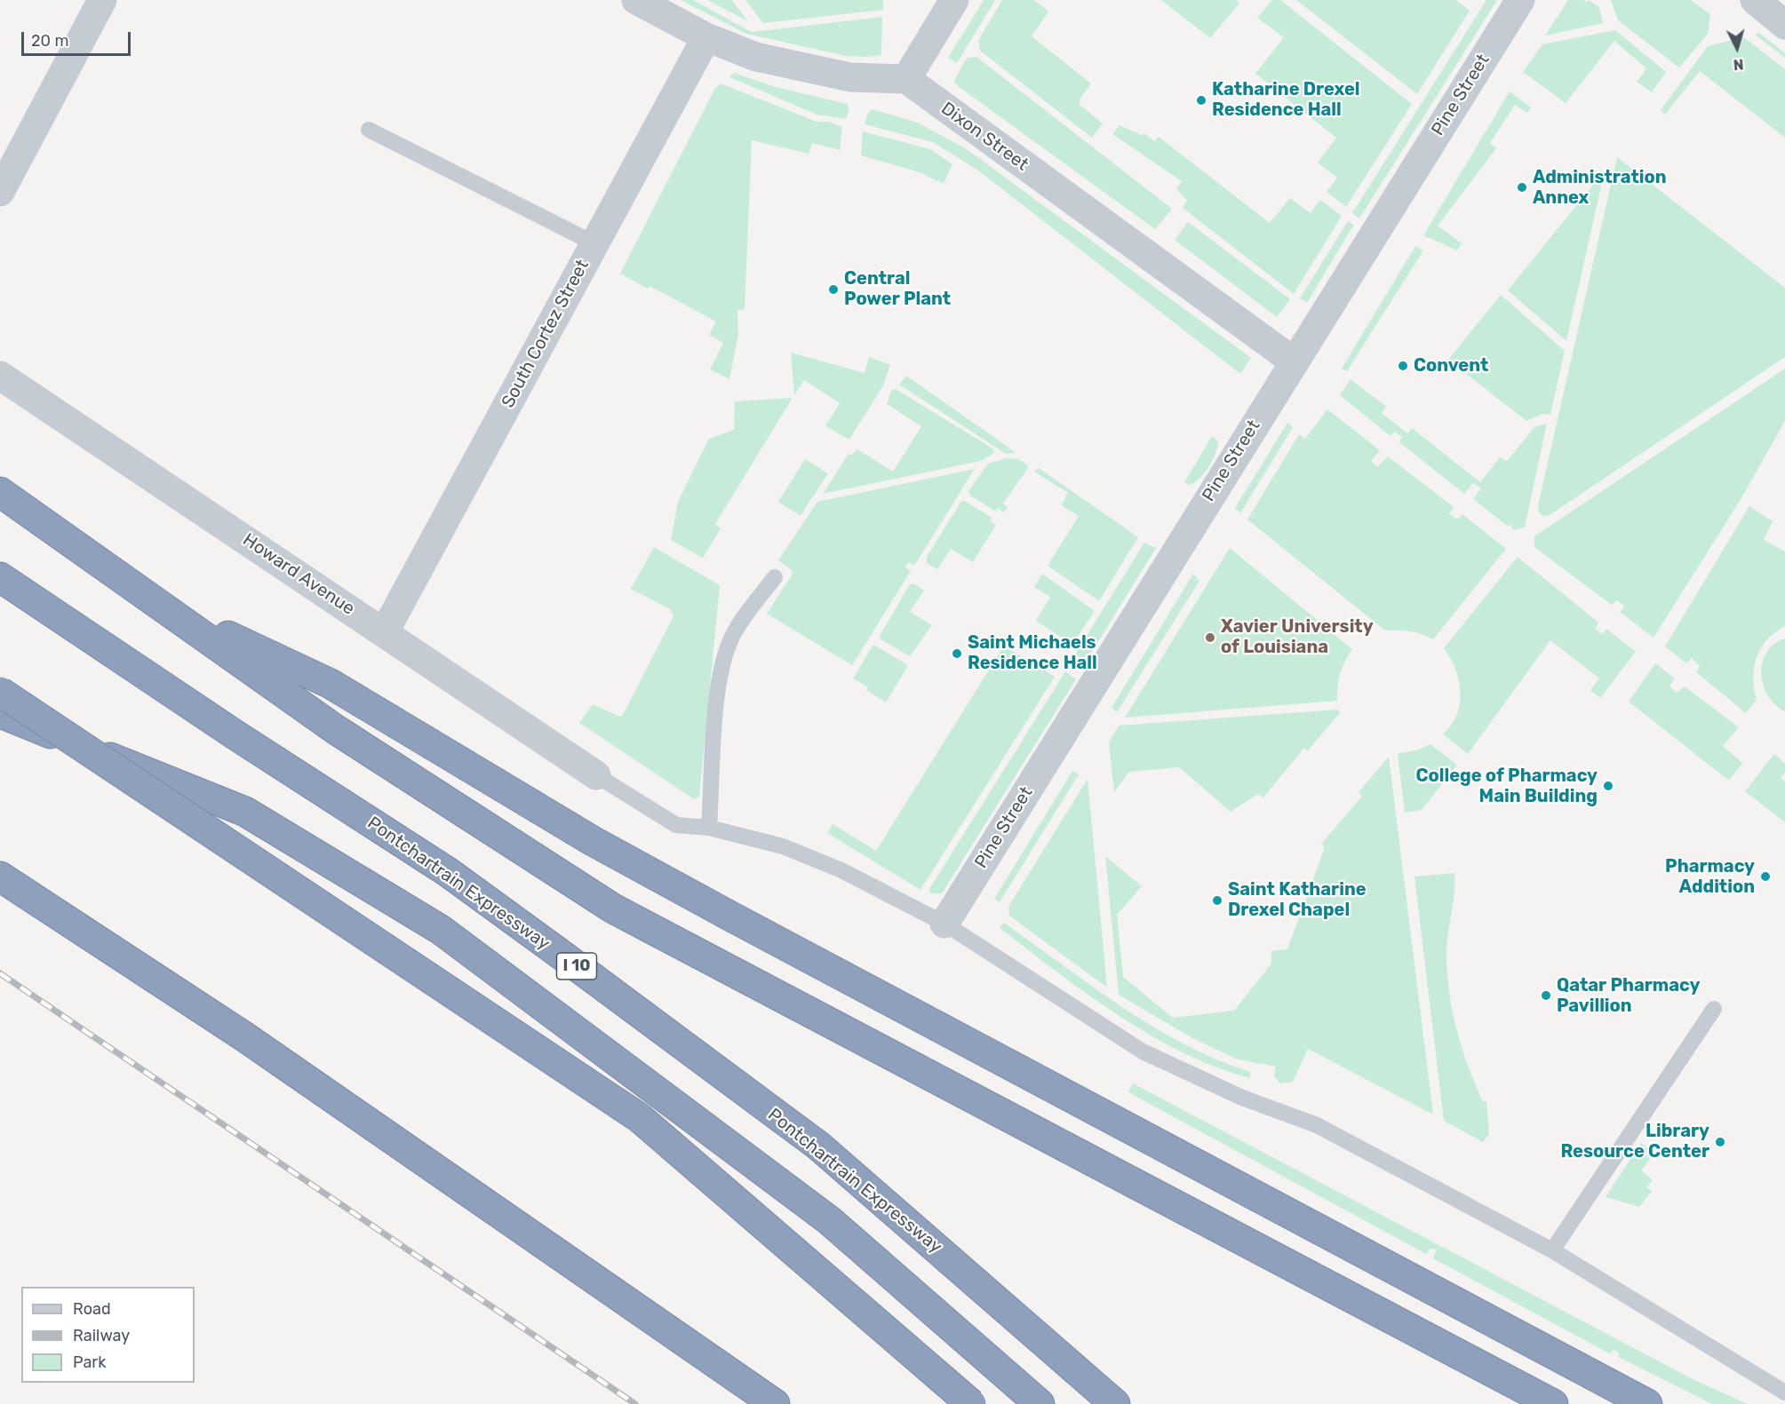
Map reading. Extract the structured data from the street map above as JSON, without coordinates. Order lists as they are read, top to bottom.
{
  "streets": {
    "highway": ["Pontchartrain Expressway", "I 10"],
    "street": [
      "Pine Street",
      "Dixon Street",
      "South Cortez Street",
      "Howard Avenue"
    ]
  },
  "crossings": [
    ["Pine Street", "Dixon Street"],
    ["South Cortez Street", "Howard Avenue"]
  ],
  "places": [
    "Katharine Drexel Residence Hall",
    "Administration Annex",
    "Central Power Plant",
    "Convent",
    "Xavier University of Louisiana",
    "Saint Michaels Residence Hall",
    "College of Pharmacy Main Building",
    "Pharmacy Addition",
    "Saint Katharine Drexel Chapel",
    "Qatar Pharmacy Pavillion",
    "Library Resource Center"
  ],
  "legend": ["Road", "Railway", "Park"],
  "scale_bar": "20 m",
  "north": "bottom"
}
